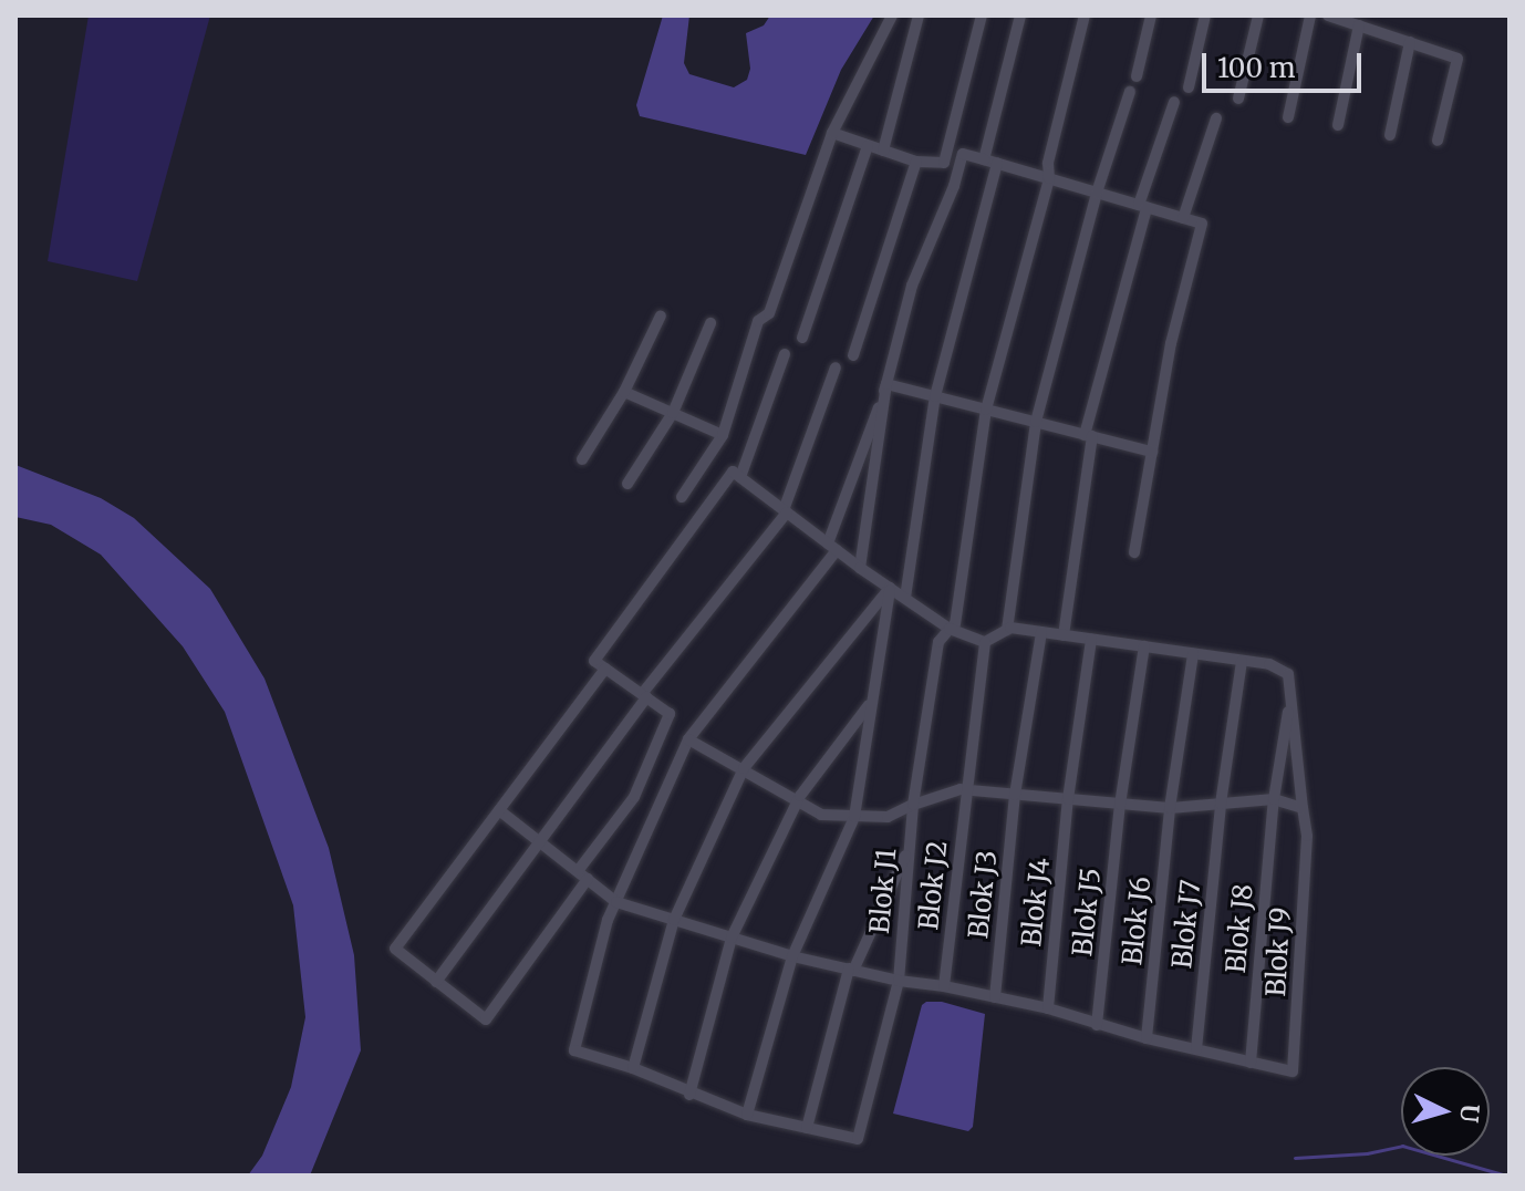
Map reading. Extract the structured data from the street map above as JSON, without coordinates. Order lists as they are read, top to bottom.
{
  "streets": {
    "street": [
      "Blok J2",
      "Blok J1",
      "Blok J3",
      "Blok J4",
      "Blok J5",
      "Blok J6",
      "Blok J7",
      "Blok J8",
      "Blok J9"
    ]
  },
  "crossings": [
    ["Blok J8", "Blok J9"]
  ],
  "scale_bar": "100 m",
  "north": "right"
}
